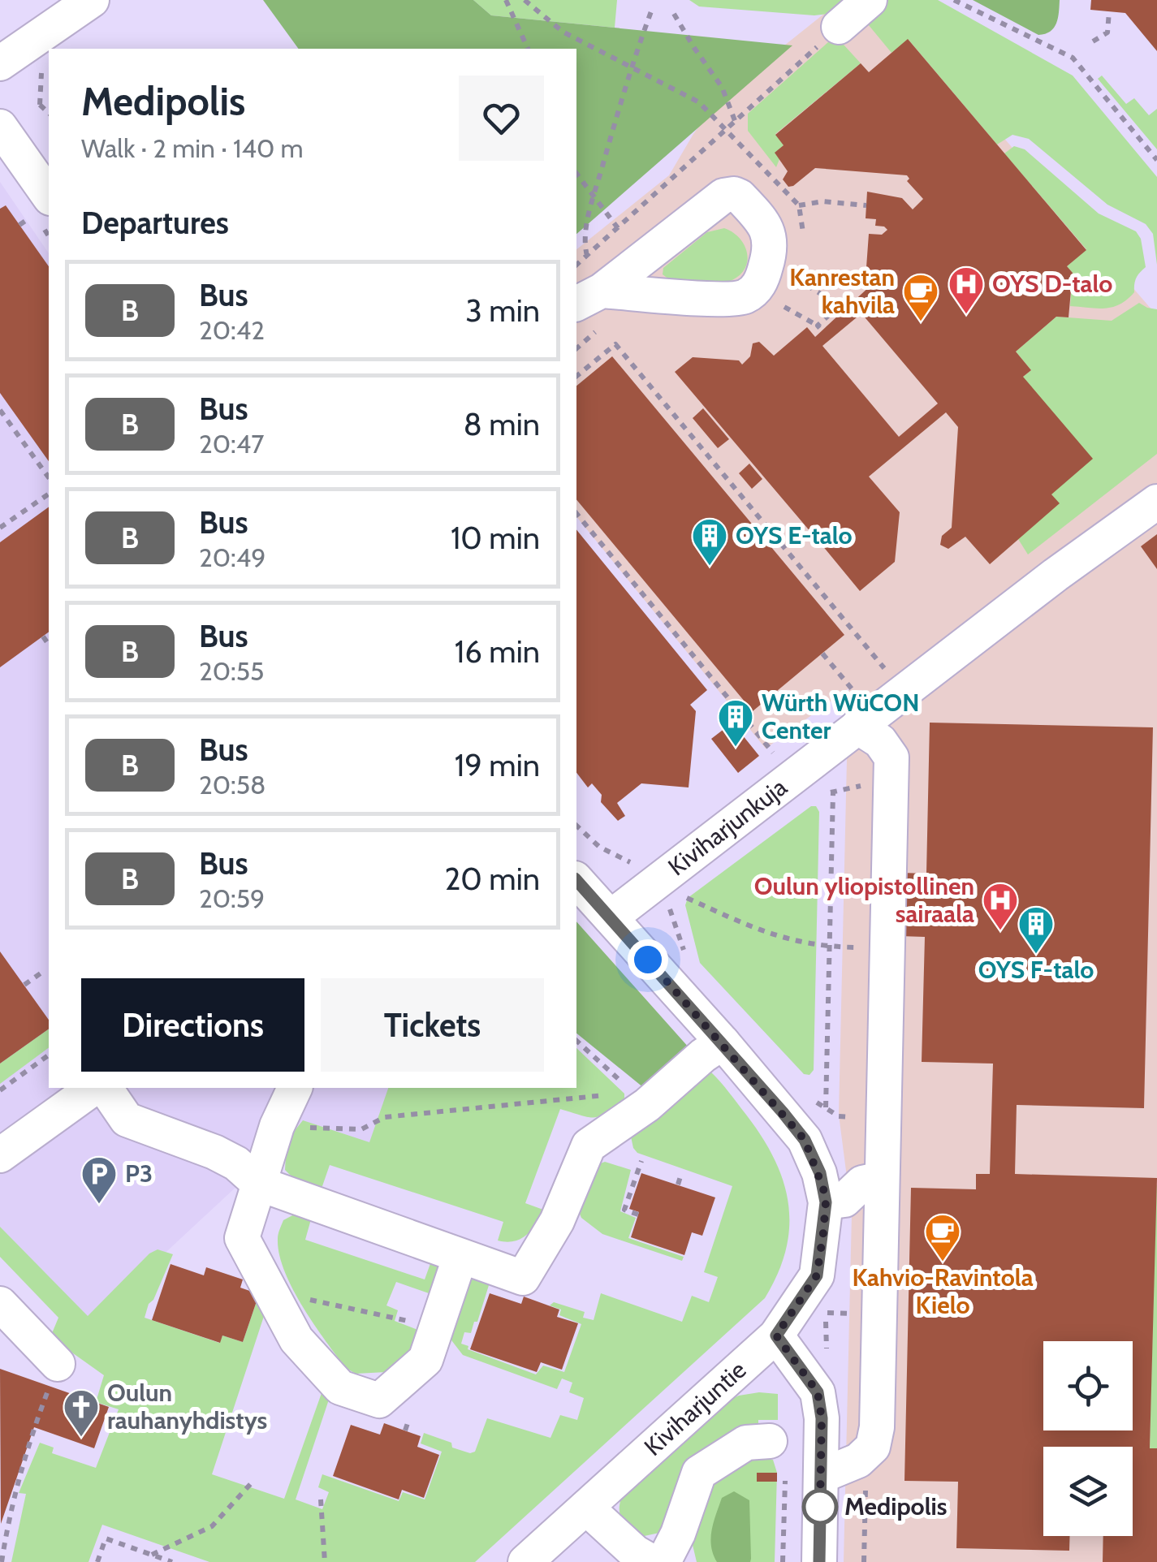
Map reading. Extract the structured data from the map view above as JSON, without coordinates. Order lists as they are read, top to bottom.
{
  "streets": {
    "street": ["Kiviharjunkuja", "Kiviharjuntie"]
  },
  "places": {
    "hospital": ["OYS D-talo", "Oulun yliopistollinen sairaala"],
    "cafe": ["Kanrestan kahvila", "Kahvio-Ravintola Kielo"],
    "building": ["OYS E-talo", "Würth WüCON Center", "OYS F-talo"],
    "parking": ["P3"],
    "church": ["Oulun rauhanyhdistys"],
    "other": ["Medipolis"]
  },
  "lines": ["bus line B"],
  "page": {
    "heading": [
      ["Medipolis", "Walk · 2 min · 140 m"],
      "Departures"
    ],
    "list": [
      {
        "mark": "B",
        "name": "Bus",
        "note": "20:42",
        "value": "3 min"
      },
      {
        "mark": "B",
        "name": "Bus",
        "note": "20:47",
        "value": "8 min"
      },
      {
        "mark": "B",
        "name": "Bus",
        "note": "20:49",
        "value": "10 min"
      },
      {
        "mark": "B",
        "name": "Bus",
        "note": "20:55",
        "value": "16 min"
      },
      {
        "mark": "B",
        "name": "Bus",
        "note": "20:58",
        "value": "19 min"
      },
      {
        "mark": "B",
        "name": "Bus",
        "note": "20:59",
        "value": "20 min"
      }
    ],
    "buttons": ["Directions", "Tickets"]
  }
}
